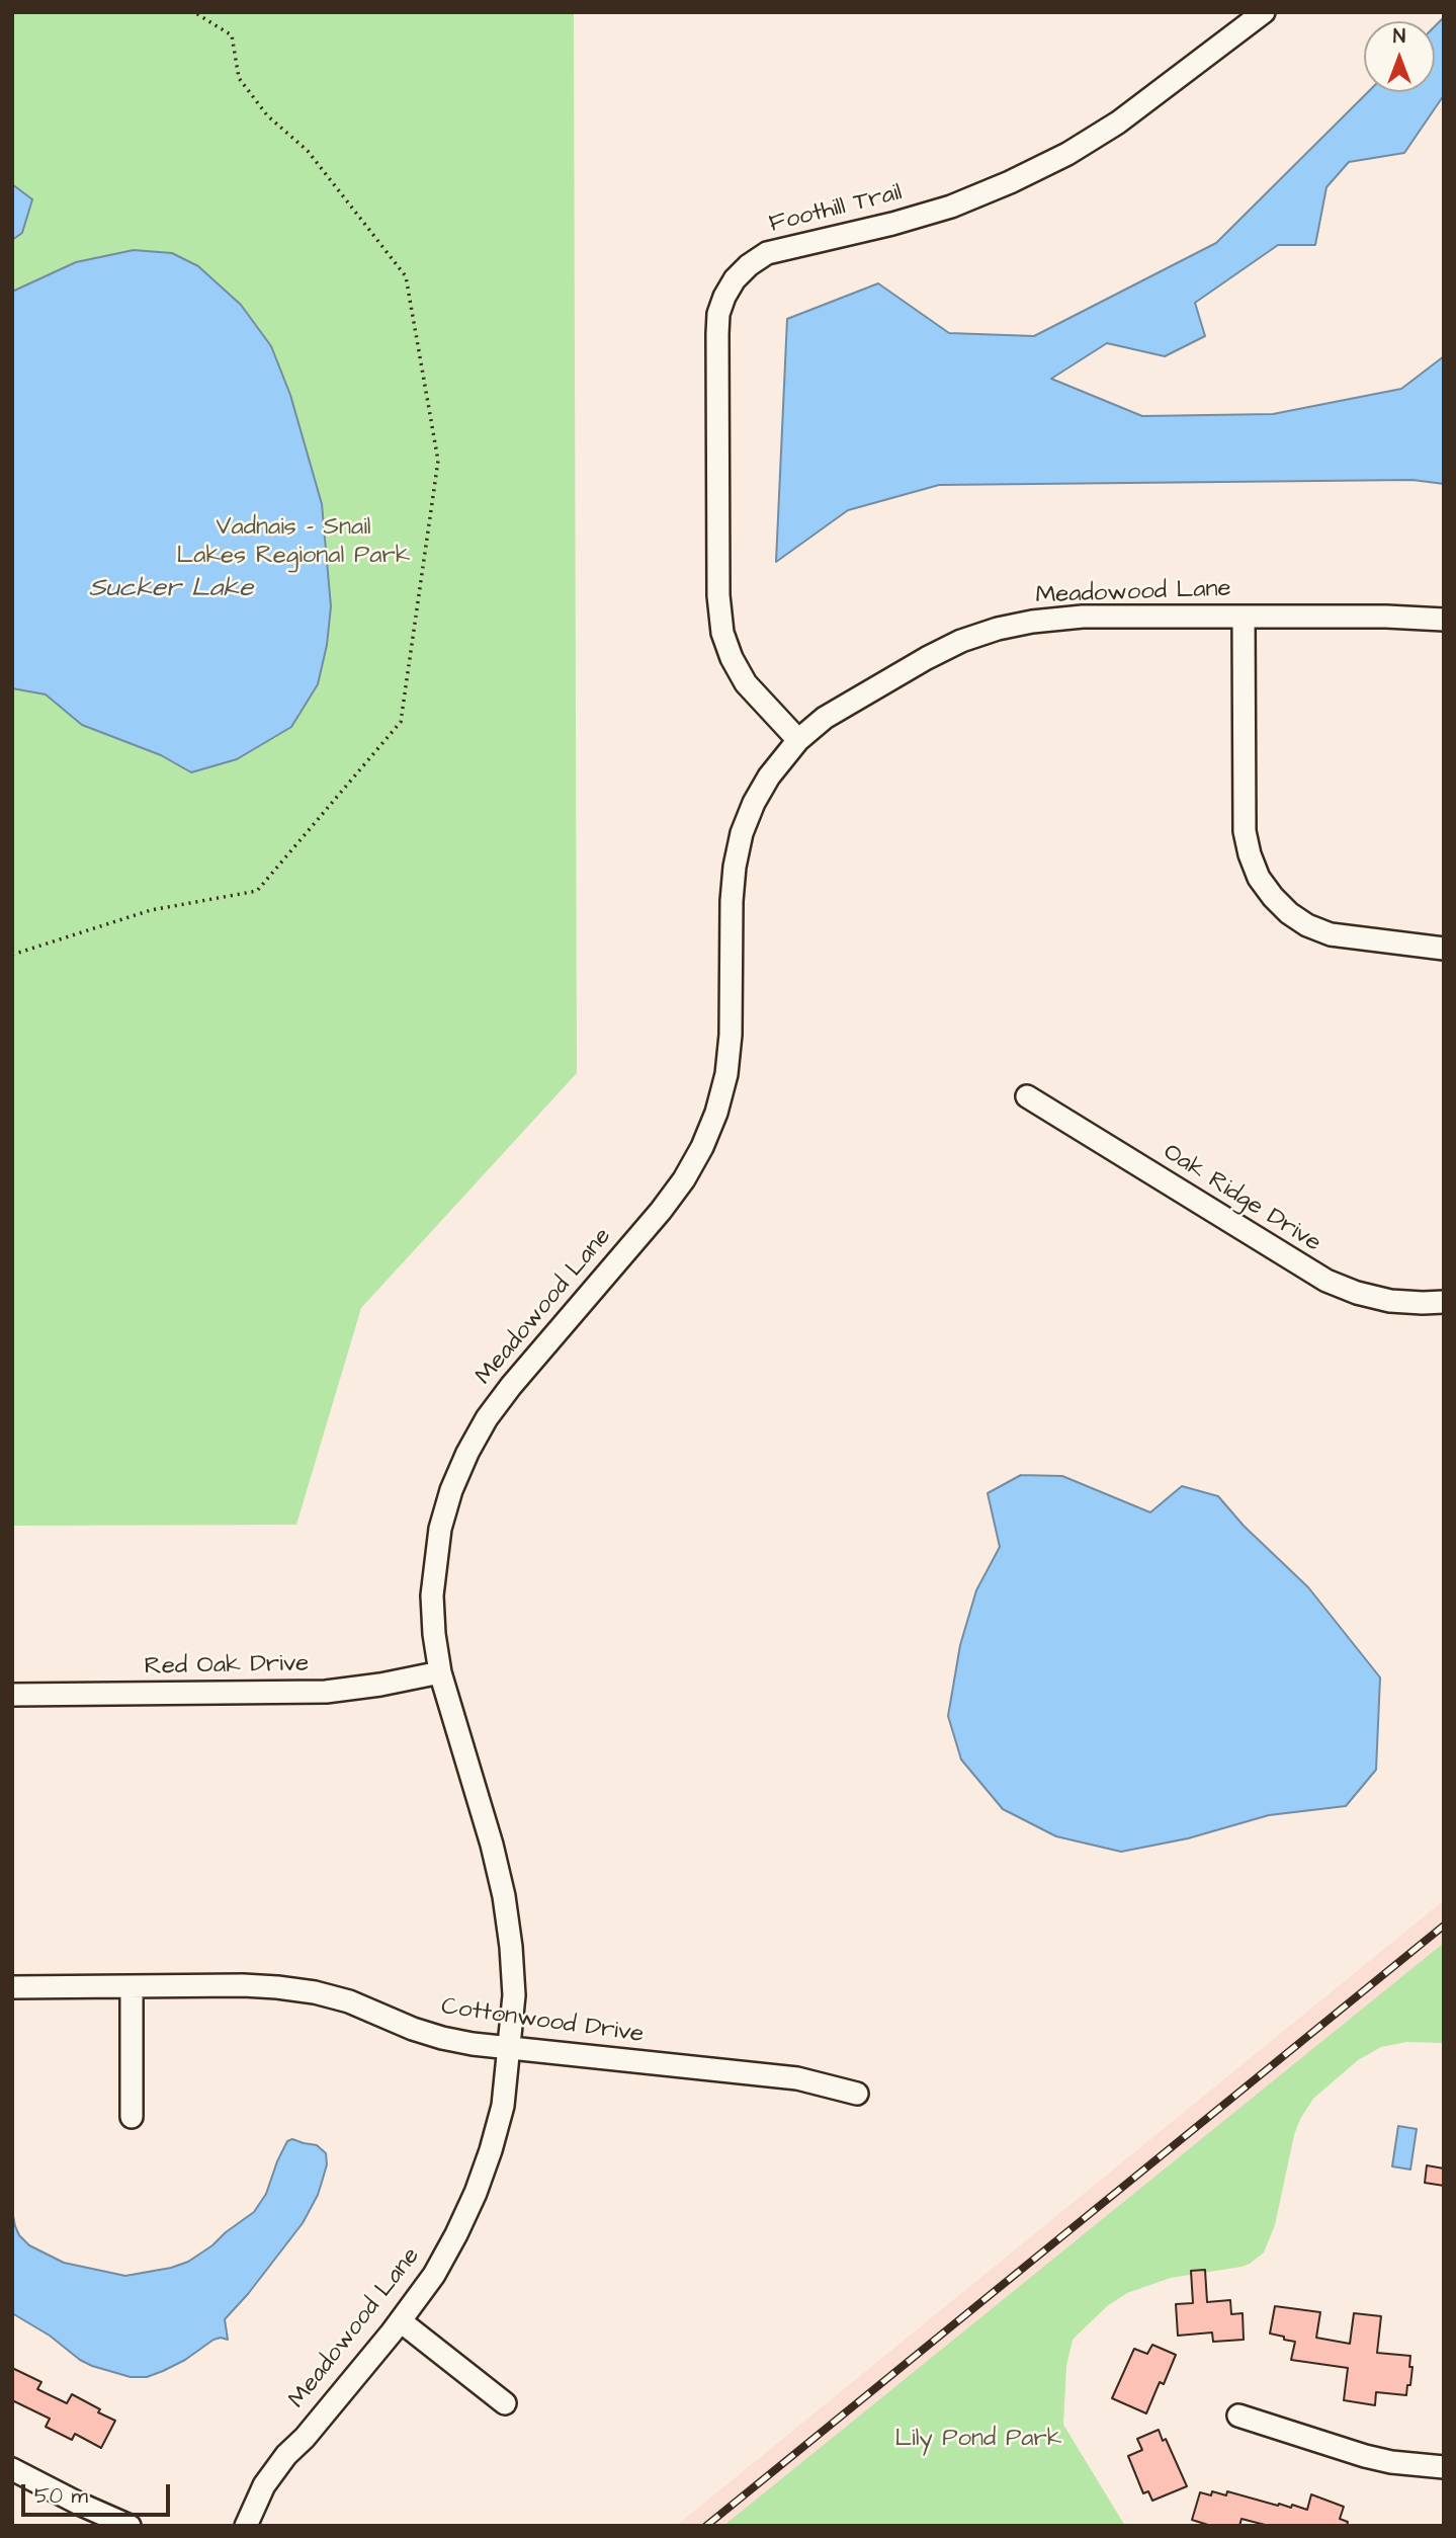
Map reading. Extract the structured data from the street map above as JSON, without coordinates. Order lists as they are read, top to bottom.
{
  "streets": {
    "street": [
      "Foothill Trail",
      "Meadowood Lane",
      "Oak Ridge Drive",
      "Red Oak Drive",
      "Cottonwood Drive"
    ]
  },
  "crossings": [
    ["Foothill Trail", "Meadowood Lane"],
    ["Meadowood Lane", "Red Oak Drive"],
    ["Meadowood Lane", "Cottonwood Drive"]
  ],
  "water": ["Sucker Lake"],
  "parks": ["Vadnais - Snail Lakes Regional Park", "Lily Pond Park"],
  "scale_bar": "50 m",
  "north": "top"
}
